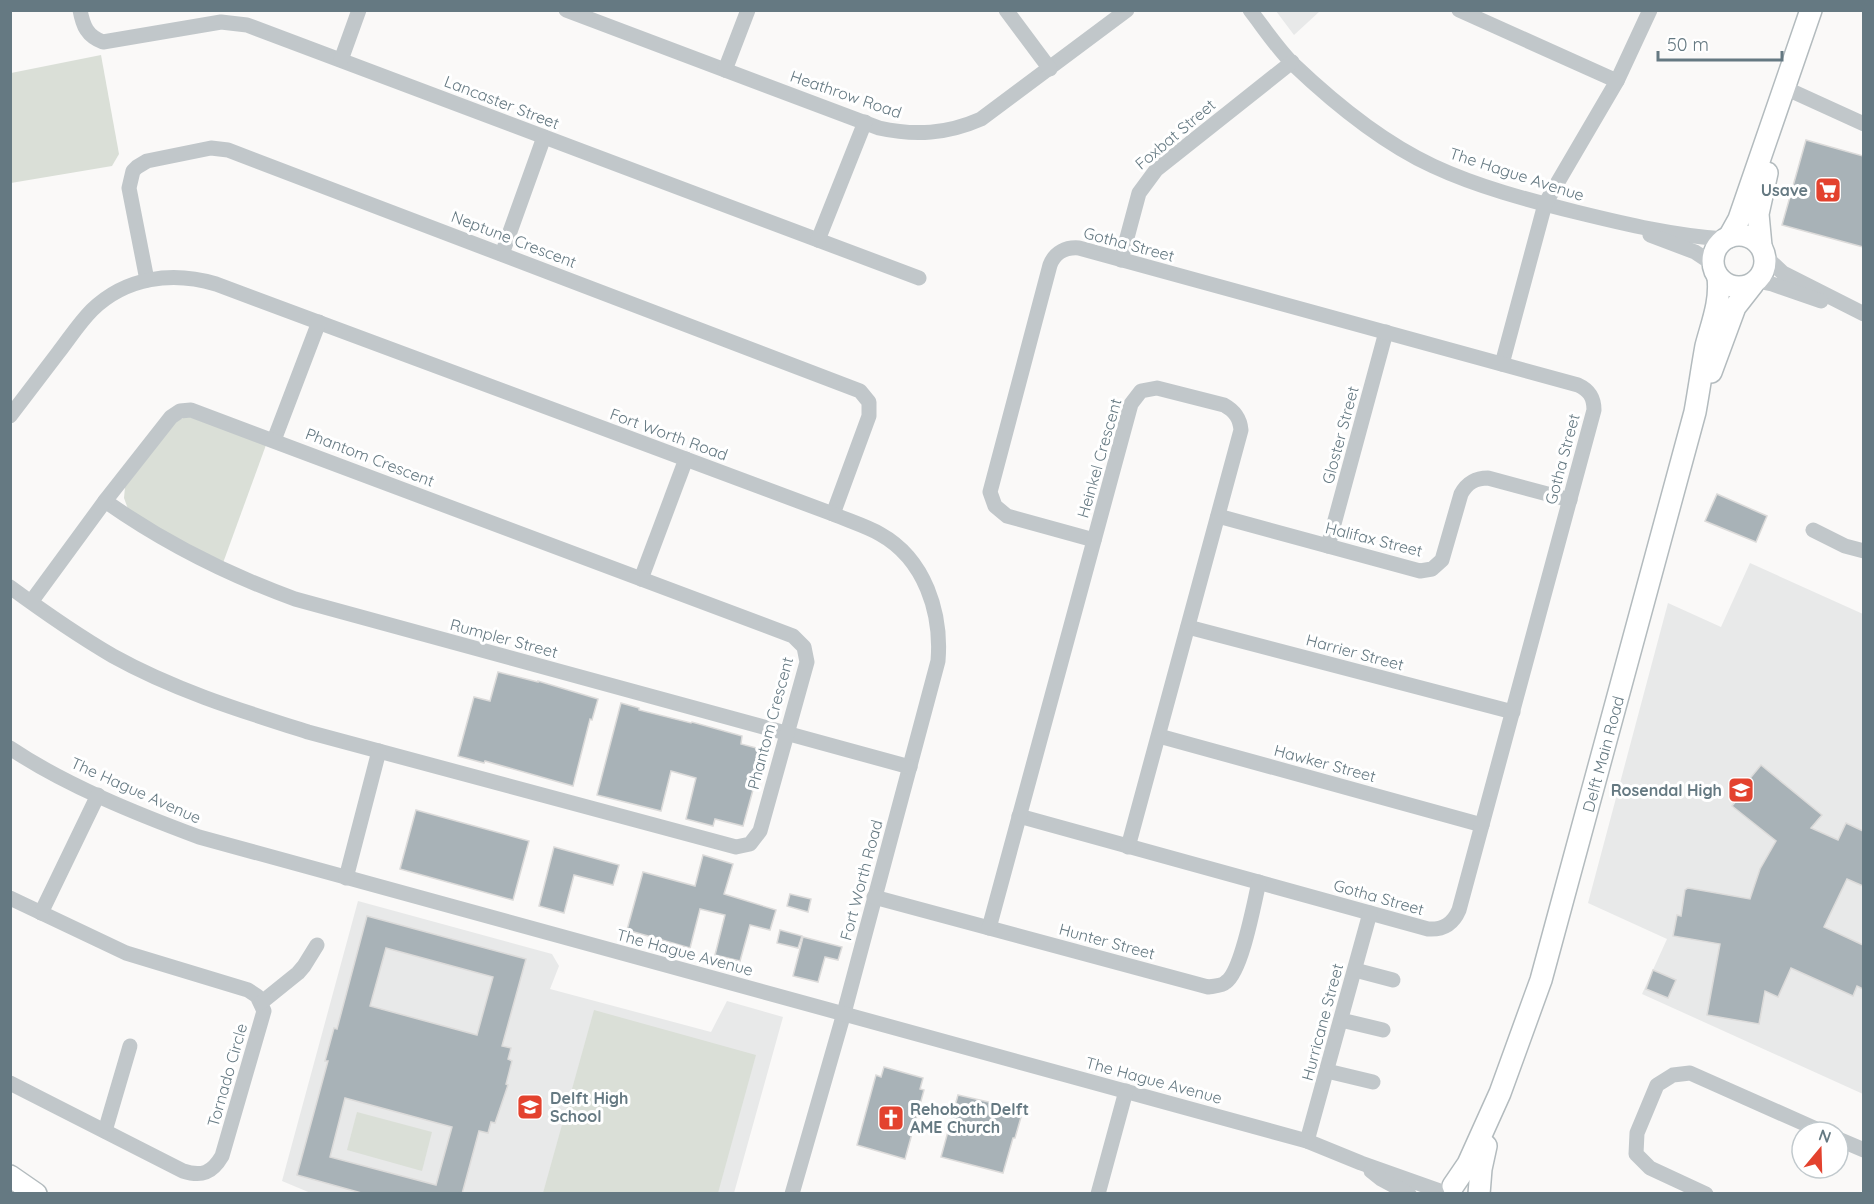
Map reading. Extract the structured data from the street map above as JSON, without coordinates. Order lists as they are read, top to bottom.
{
  "streets": {
    "street": [
      "Heathrow Road",
      "Lancaster Street",
      "Foxbat Street",
      "The Hague Avenue",
      "Neptune Crescent",
      "Gotha Street",
      "Fort Worth Road",
      "Gloster Street",
      "Phantom Crescent",
      "Heinkel Crescent",
      "Halifax Street",
      "Rumpler Street",
      "Harrier Street",
      "Delft Main Road",
      "Hawker Street",
      "Hunter Street",
      "Hurricane Street",
      "Tornado Circle"
    ]
  },
  "crossings": [
    ["Foxbat Street", "The Hague Avenue"],
    ["Foxbat Street", "Gotha Street"],
    ["The Hague Avenue", "Fort Worth Road"],
    ["The Hague Avenue", "Delft Main Road"],
    ["The Hague Avenue", "Hurricane Street"],
    ["Neptune Crescent", "Fort Worth Road"],
    ["Gotha Street", "Gloster Street"],
    ["Gotha Street", "Heinkel Crescent"],
    ["Gotha Street", "Halifax Street"],
    ["Gotha Street", "Harrier Street"],
    ["Gotha Street", "Hawker Street"],
    ["Gotha Street", "Hunter Street"],
    ["Gotha Street", "Hurricane Street"],
    ["Fort Worth Road", "Rumpler Street"],
    ["Fort Worth Road", "Hunter Street"],
    ["Gloster Street", "Halifax Street"],
    ["Phantom Crescent", "Rumpler Street"],
    ["Heinkel Crescent", "Halifax Street"],
    ["Heinkel Crescent", "Harrier Street"],
    ["Heinkel Crescent", "Hawker Street"],
    ["Heinkel Crescent", "Hunter Street"]
  ],
  "places": {
    "supermarket": ["Usave"],
    "school or university": ["Rosendal High", "Delft High School"],
    "church": ["Rehoboth Delft AME Church"]
  },
  "scale_bar": "50 m",
  "north": "top"
}
